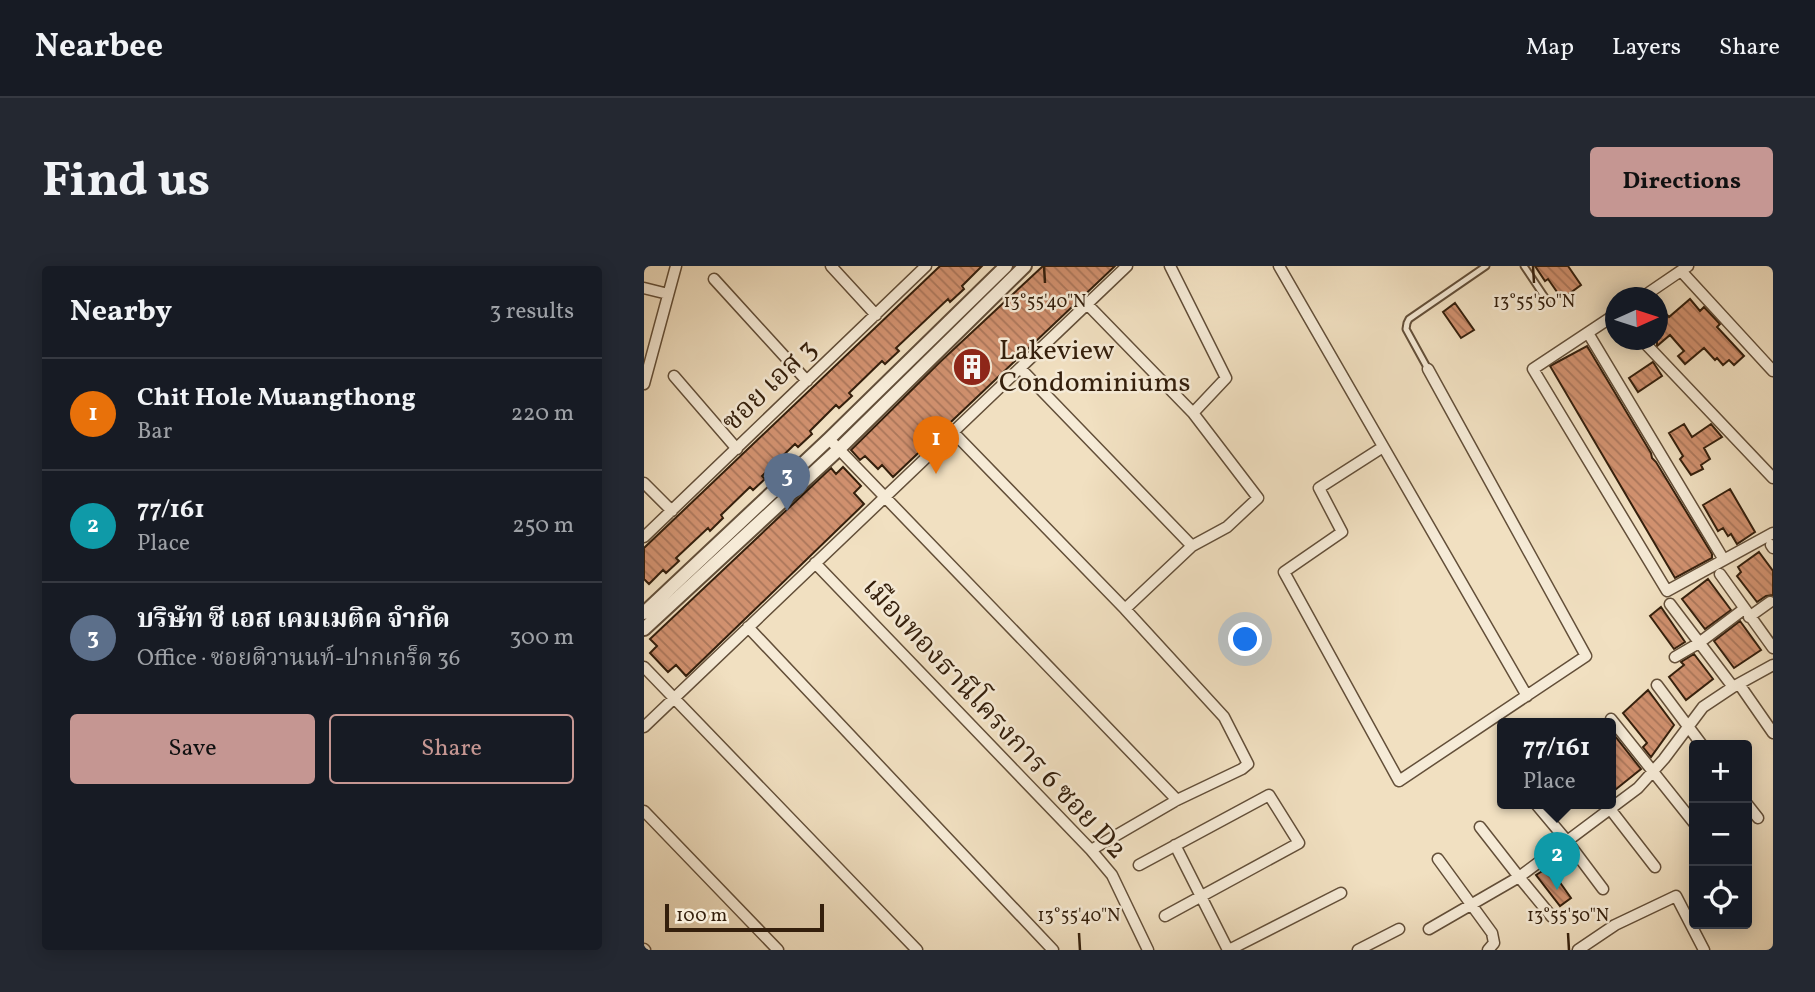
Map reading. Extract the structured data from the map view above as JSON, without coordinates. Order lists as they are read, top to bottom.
{
  "streets": {
    "street": ["ซอย เอส 3", "เมืองทองธานีโครงการ 6 ซอย D2"]
  },
  "places": {
    "building": ["Lakeview Condominiums"]
  },
  "scale_bar": "100 m",
  "north": "right",
  "page": {
    "header": "Nearbee",
    "nav": ["Map", "Layers", "Share"],
    "buttons": [
      "Directions",
      ["Save", "Share"]
    ],
    "title": "Find us",
    "heading": ["Nearby", "3 results"],
    "list": [
      {
        "mark": "1",
        "name": "Chit Hole Muangthong",
        "note": "Bar",
        "value": "220 m"
      },
      {
        "mark": "2",
        "name": "77/161",
        "note": "Place",
        "value": "250 m"
      },
      {
        "mark": "3",
        "name": "บริษัท ซี เอส เคมเมติค จำกัด",
        "note": "Office · ซอยติวานนท์-ปากเกร็ด 36",
        "value": "300 m"
      }
    ],
    "pins": ["1", "3", "2"],
    "popup": ["77/161", "Place"],
    "map_buttons": ["+", "−"],
    "scale": "100 m"
  },
  "coordinates": ["13°55'40\"N", "13°55'50\"N"]
}
